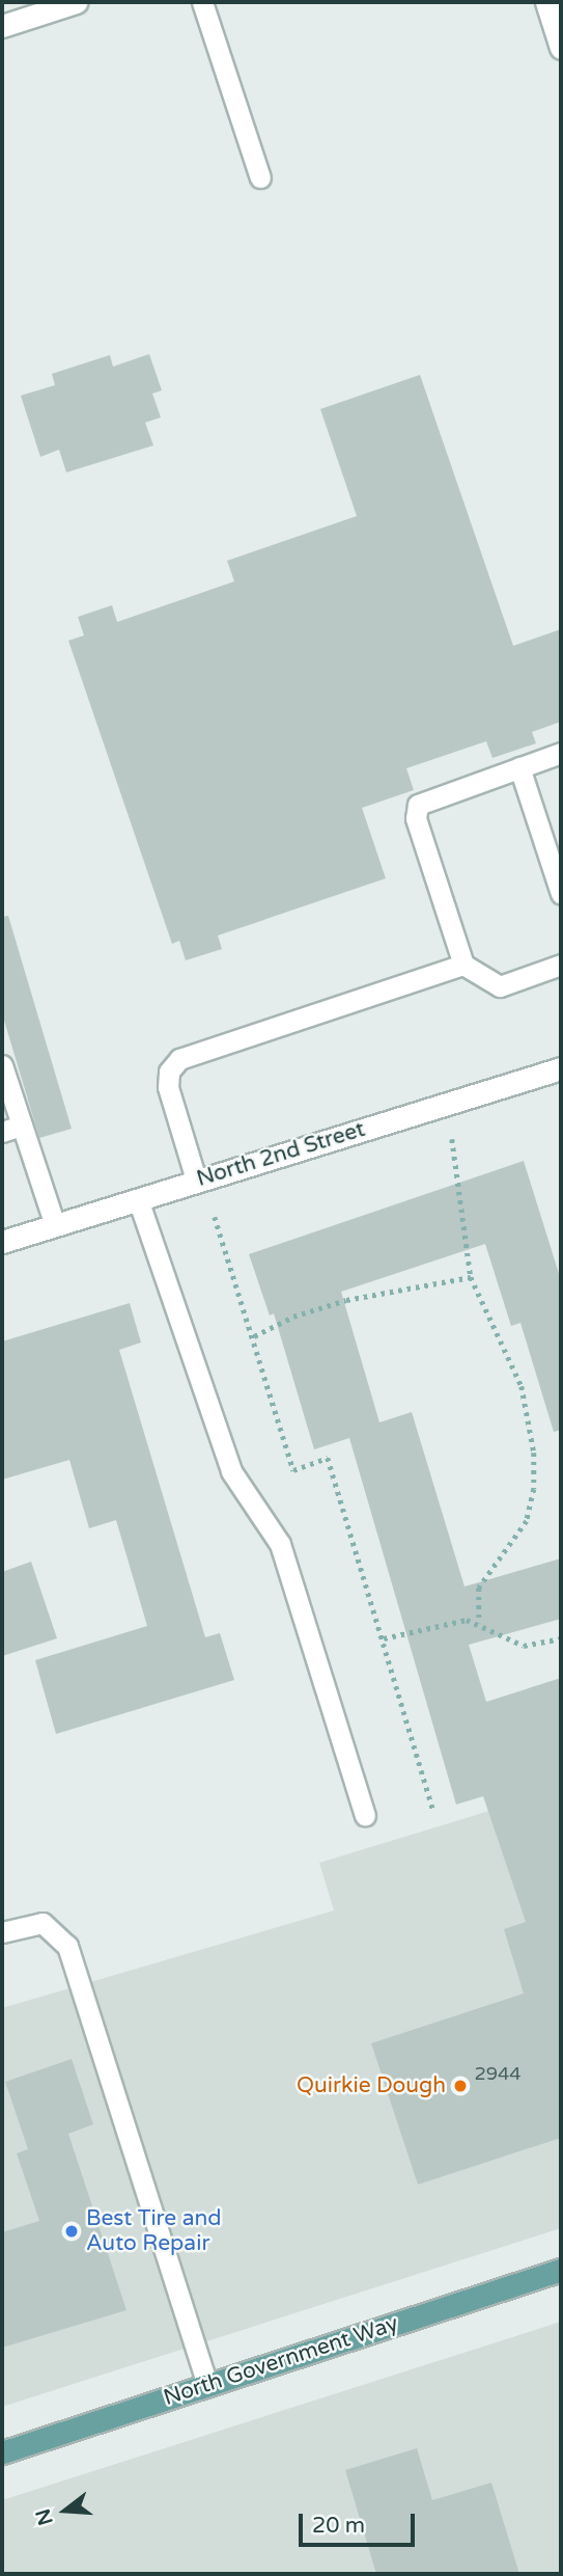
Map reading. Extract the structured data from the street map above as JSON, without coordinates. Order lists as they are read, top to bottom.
{
  "streets": {
    "main road": ["North Government Way"],
    "street": ["North 2nd Street"]
  },
  "places": ["Quirkie Dough", "Best Tire and Auto Repair"],
  "house_numbers": ["2944"],
  "scale_bar": "20 m",
  "north": "left"
}
